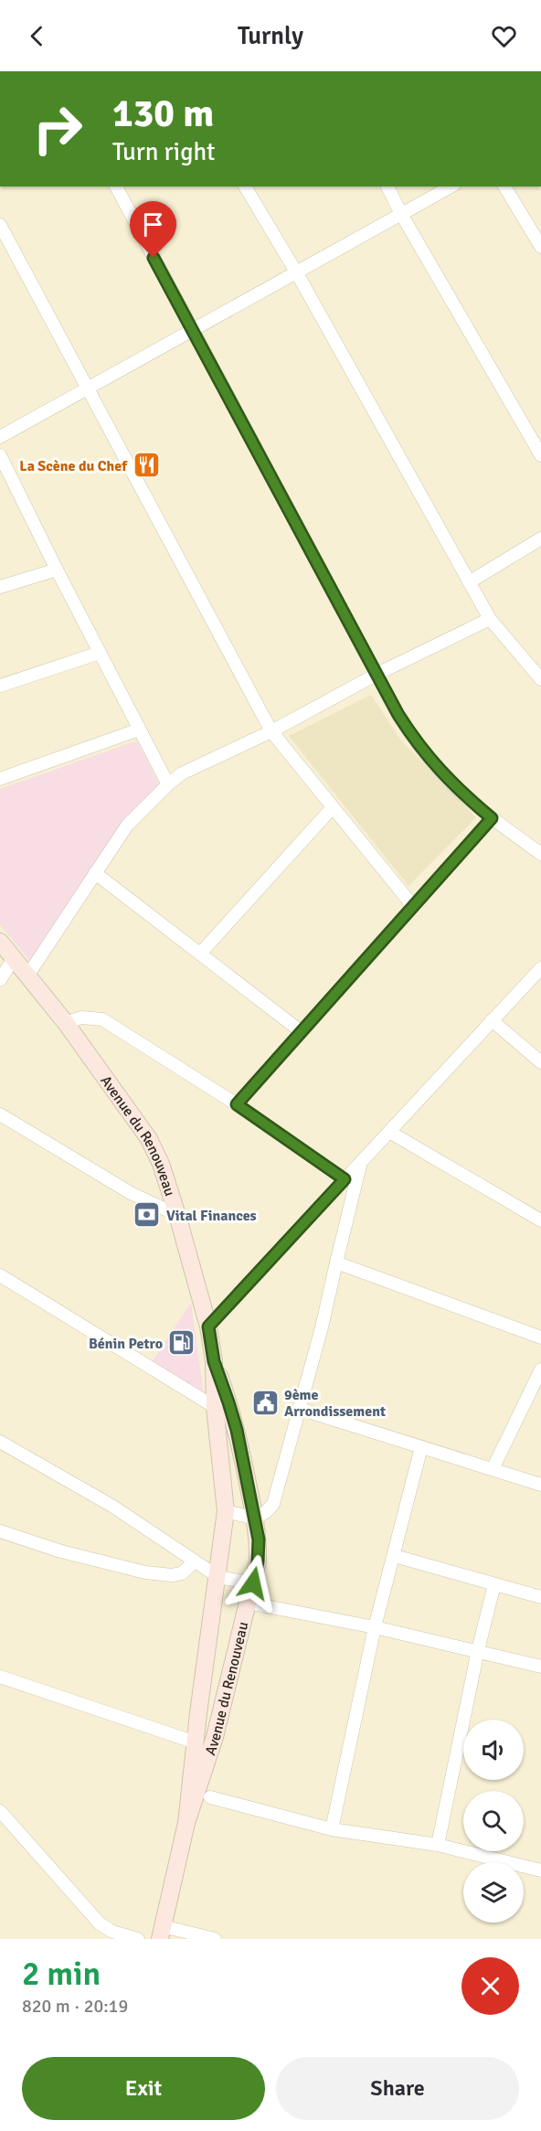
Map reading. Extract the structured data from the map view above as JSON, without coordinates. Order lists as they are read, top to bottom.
{
  "streets": {
    "main road": ["Avenue du Renouveau"]
  },
  "places": {
    "restaurant": ["La Scène du Chef"],
    "bank": ["Vital Finances"],
    "fuel station": ["Bénin Petro"],
    "public building": ["9ème Arrondissement"]
  },
  "page": {
    "header": "Turnly",
    "turn": ["130 m", "Turn right"],
    "heading": ["2 min", "820 m · 20:19"],
    "buttons": ["Exit", "Share"]
  }
}
